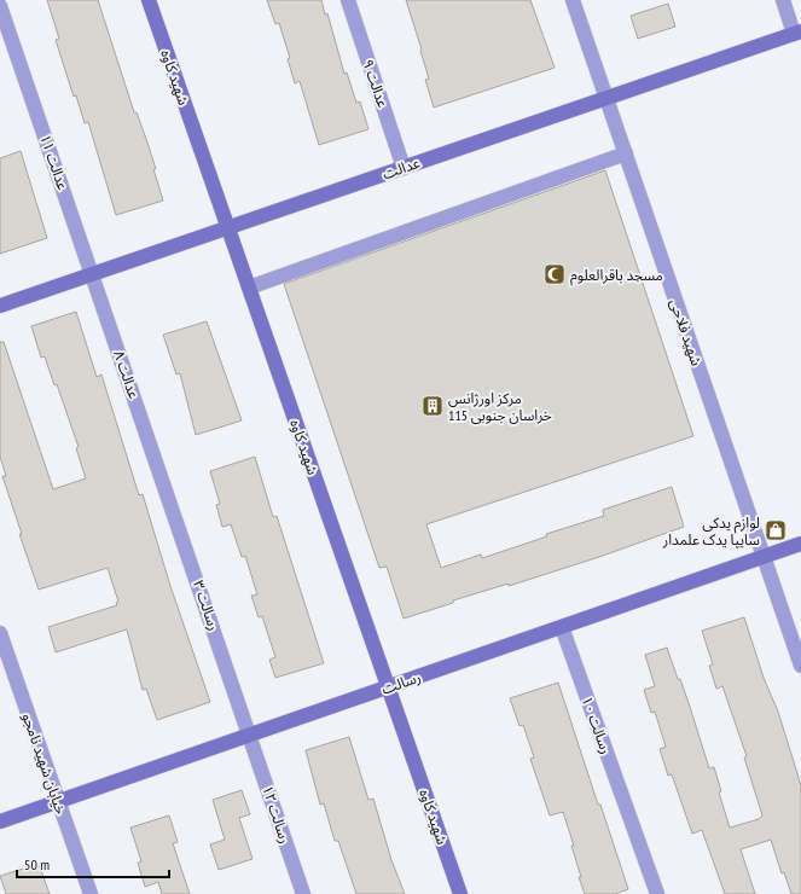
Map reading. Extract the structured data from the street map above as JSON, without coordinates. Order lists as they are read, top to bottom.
{
  "streets": {
    "street": [
      "شهید کاوه",
      "عدالت ۹",
      "عدالت ۱۱",
      "عدالت",
      "شهید فلاحی",
      "عدالت ۸",
      "رسالت ۳",
      "رسالت",
      "رسالت ۱۰",
      "خیابان شهید نامجو",
      "رسالت ۱۲"
    ]
  },
  "crossings": [
    ["شهید کاوه", "عدالت"],
    ["شهید کاوه", "رسالت"],
    ["عدالت ۹", "عدالت"],
    ["عدالت ۱۱", "عدالت"],
    ["عدالت ۱۱", "عدالت ۸"],
    ["عدالت", "شهید فلاحی"],
    ["عدالت", "عدالت ۸"],
    ["شهید فلاحی", "رسالت"],
    ["عدالت ۸", "رسالت ۳"],
    ["رسالت ۳", "رسالت"],
    ["رسالت ۳", "رسالت ۱۲"],
    ["رسالت", "رسالت ۱۰"],
    ["رسالت", "خیابان شهید نامجو"],
    ["رسالت", "رسالت ۱۲"]
  ],
  "places": {
    "mosque": ["مسجد باقرالعلوم"],
    "building": ["مرکز اورژانس 115 خراسان جنوبی"],
    "shop": ["لوازم یدکی سایپا یدک علمدار"]
  },
  "scale_bar": "50 m"
}
